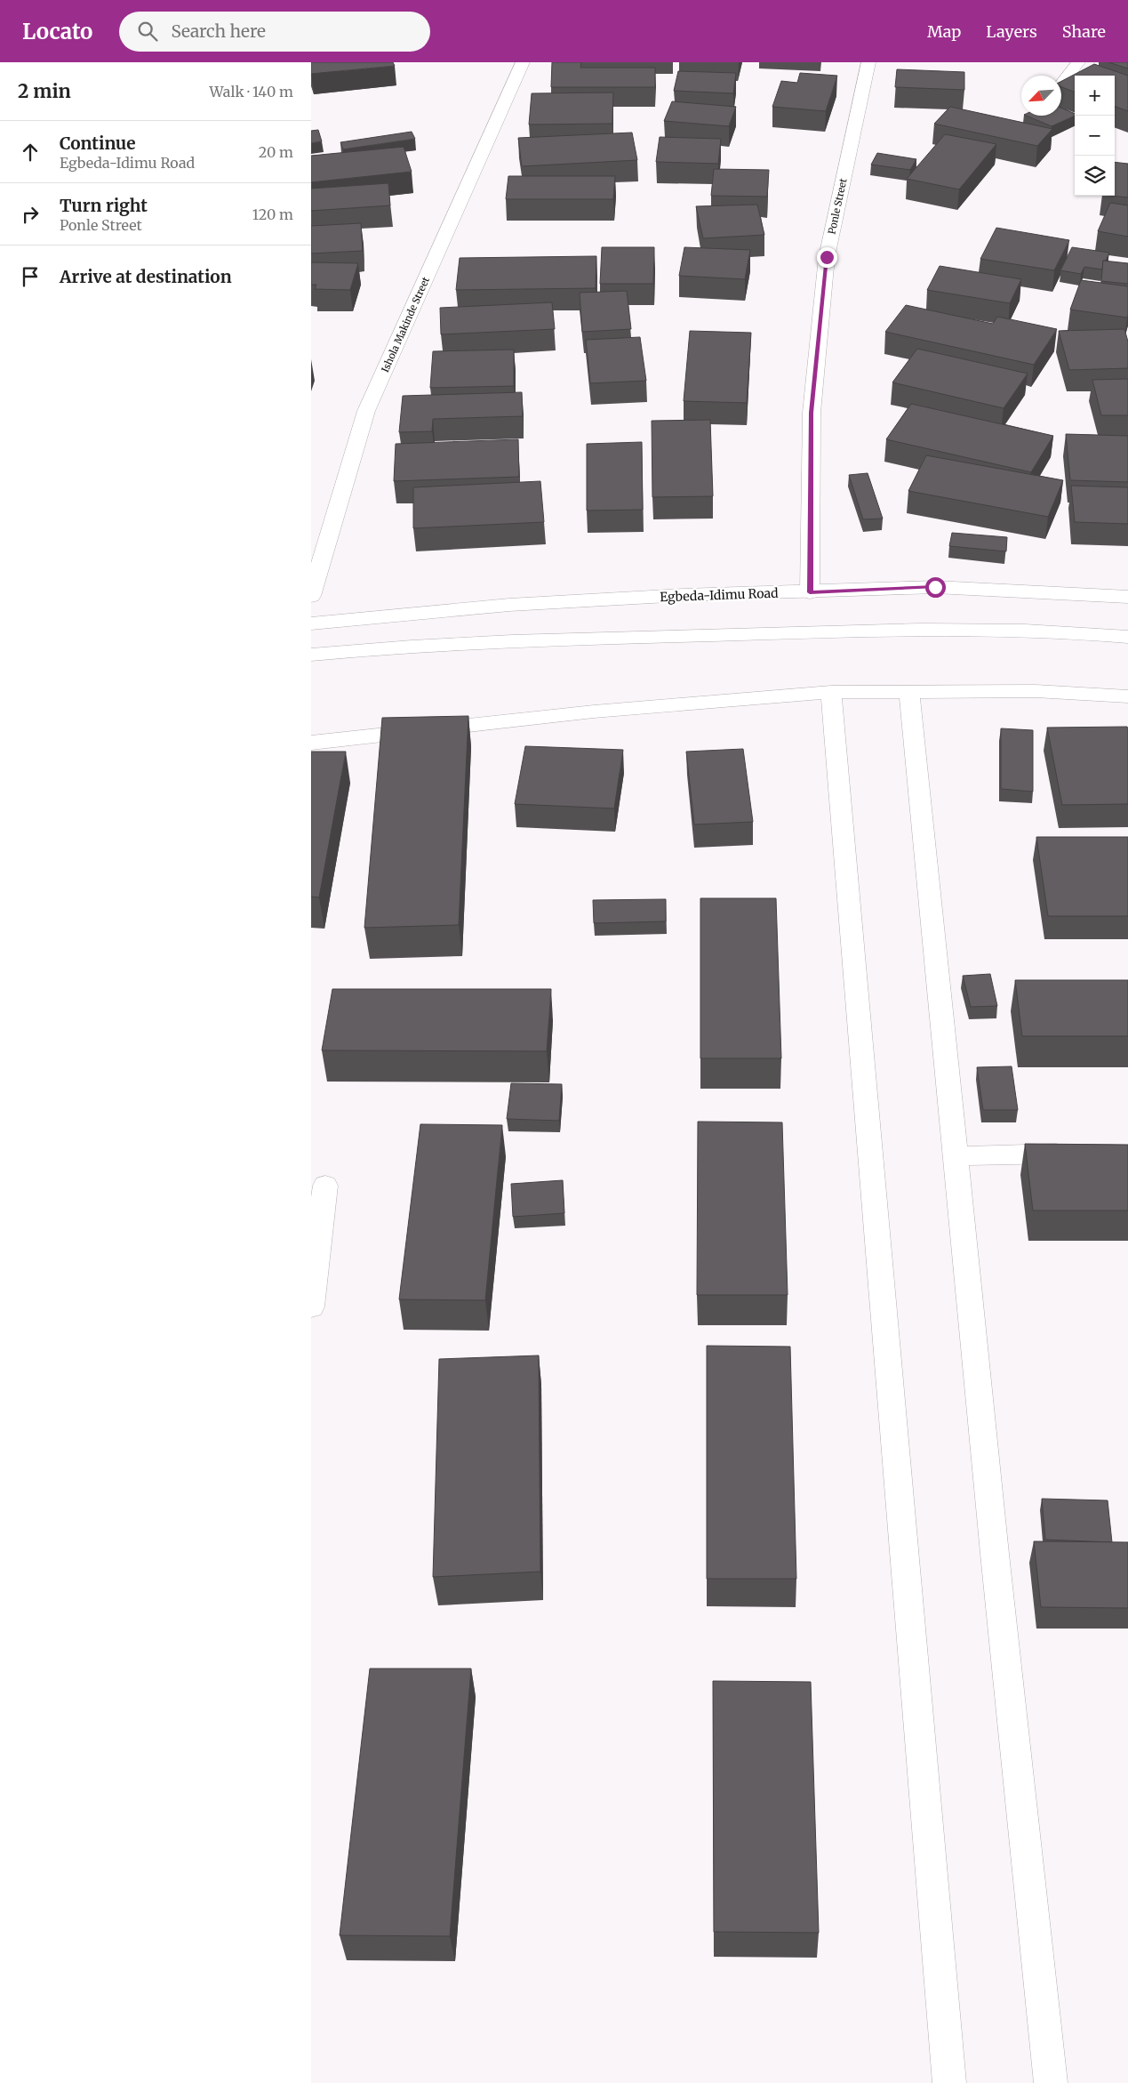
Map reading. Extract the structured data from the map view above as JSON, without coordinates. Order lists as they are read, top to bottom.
{
  "streets": {
    "street": ["Ponle Street", "Ishola Makinde Street", "Egbeda-Idimu Road"]
  },
  "crossings": [
    ["Ponle Street", "Egbeda-Idimu Road"]
  ],
  "north": "bottom left",
  "page": {
    "header": "Locato",
    "search": "Search here",
    "nav": ["Map", "Layers", "Share"],
    "heading": ["2 min", "Walk · 140 m"],
    "map_buttons": ["+", "−"],
    "list": [
      ["Continue", "Egbeda-Idimu Road", "20 m"],
      ["Turn right", "Ponle Street", "120 m"],
      "Arrive at destination"
    ]
  }
}
